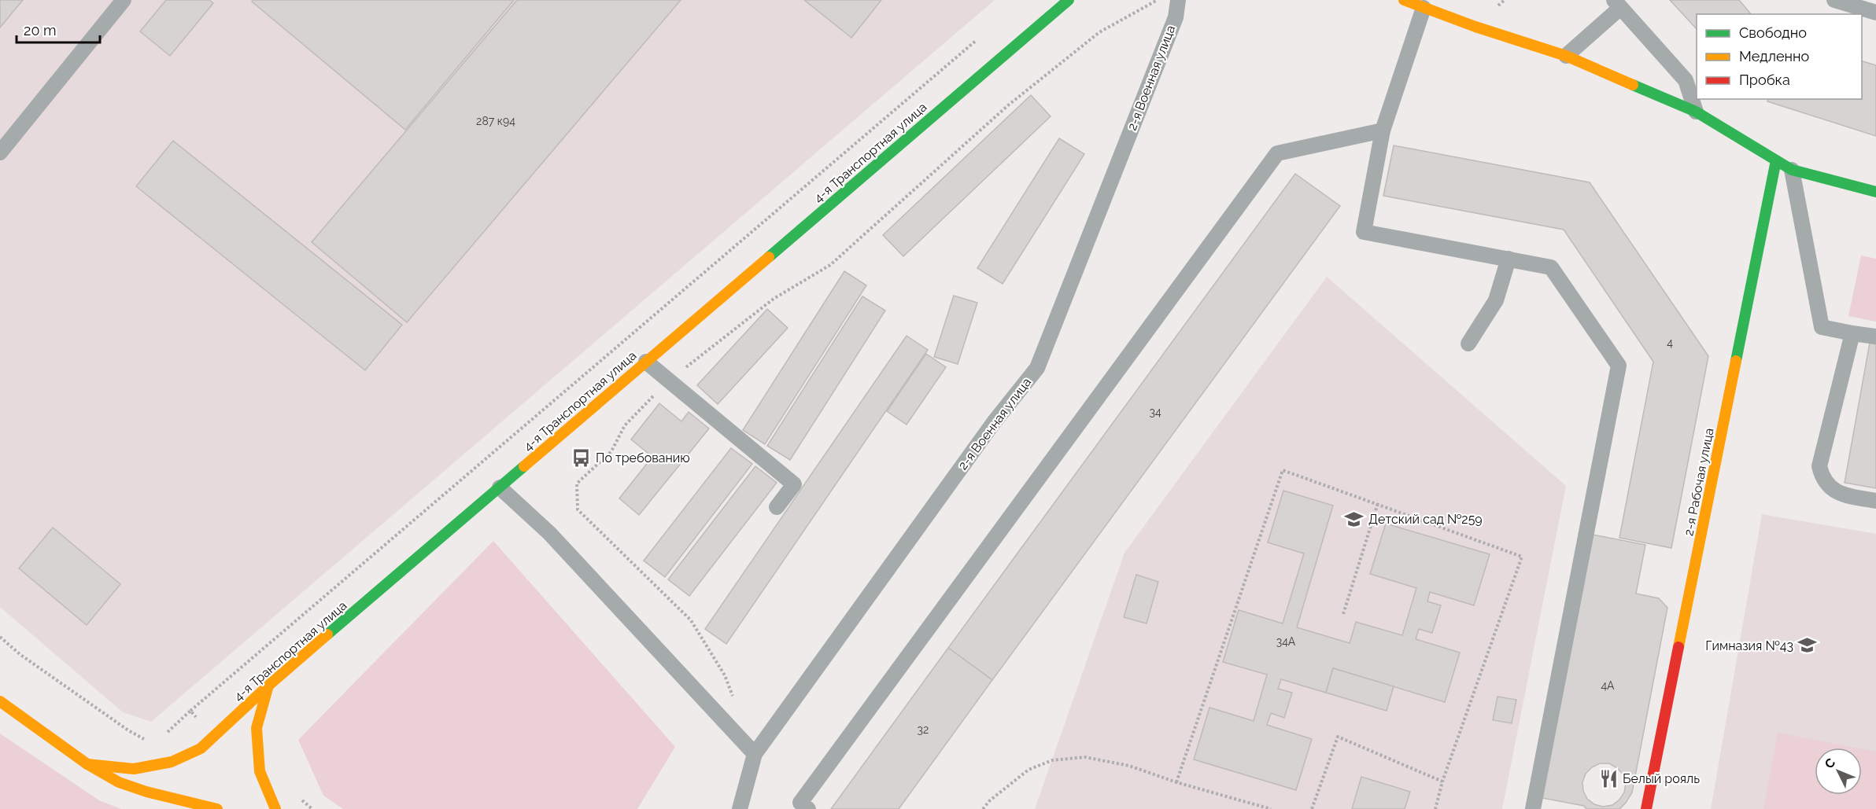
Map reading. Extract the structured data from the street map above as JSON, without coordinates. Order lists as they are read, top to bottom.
{
  "streets": {
    "main road": ["4-я Транспортная улица", "2-я Рабочая улица"],
    "lane": ["2-я Военная улица"]
  },
  "places": {
    "bus stop": ["По требованию"],
    "school or university": ["Детский сад №259", "Гимназия №43"],
    "restaurant": ["Белый рояль"]
  },
  "house_numbers": [
    "287 к94",
    "4",
    "34",
    "34А",
    "4А",
    "32"
  ],
  "legend": ["Свободно", "Медленно", "Пробка"],
  "scale_bar": "20 m",
  "north": "top left"
}
